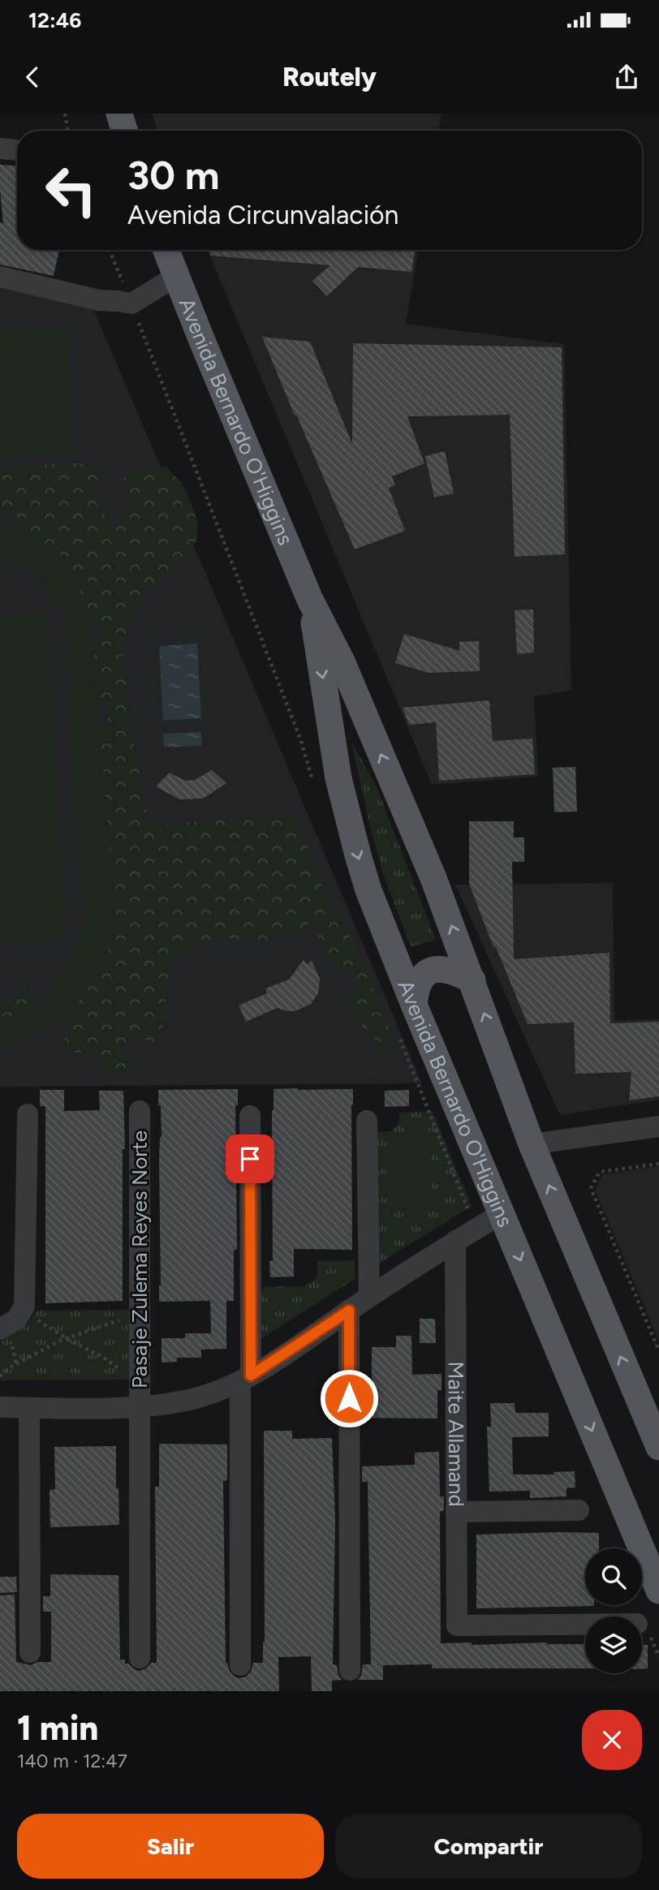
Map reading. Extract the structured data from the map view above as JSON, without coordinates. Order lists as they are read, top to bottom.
{
  "streets": {
    "main road": ["Avenida Bernardo O'Higgins"],
    "street": ["Pasaje Zulema Reyes Norte", "Maite Allamand"]
  },
  "page": {
    "status": "12:46",
    "header": "Routely",
    "turn": ["30 m", "Avenida Circunvalación"],
    "heading": ["1 min", "140 m · 12:47"],
    "buttons": ["Salir", "Compartir"]
  }
}
